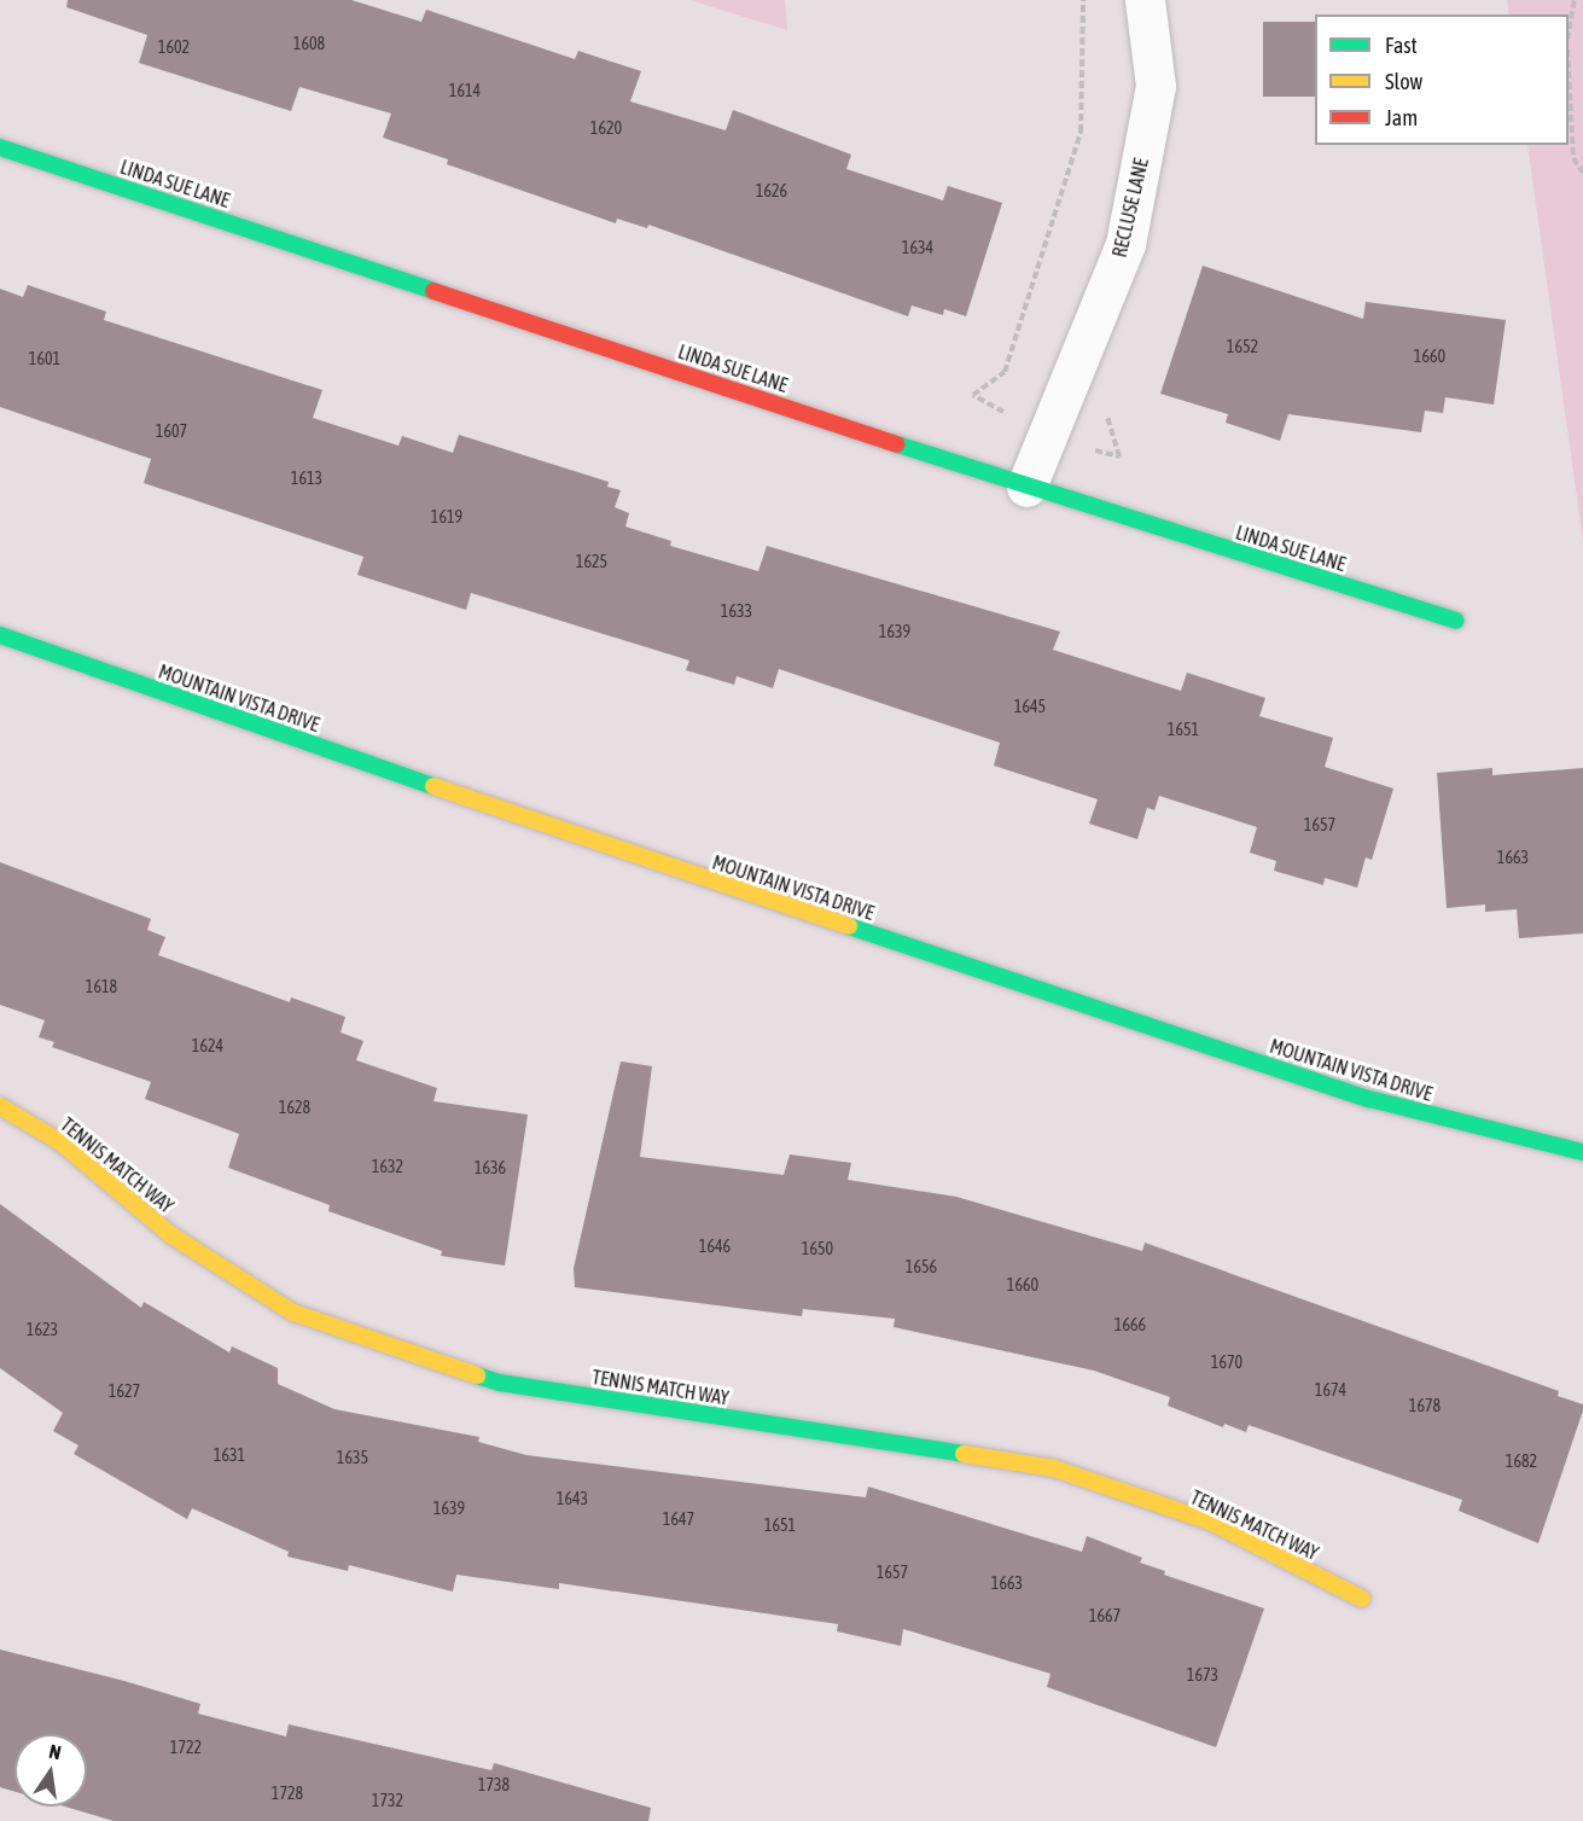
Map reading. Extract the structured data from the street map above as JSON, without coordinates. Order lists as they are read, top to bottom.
{
  "streets": {
    "street": [
      "LINDA SUE LANE",
      "RECLUSE LANE",
      "MOUNTAIN VISTA DRIVE",
      "TENNIS MATCH WAY"
    ]
  },
  "crossings": [
    ["LINDA SUE LANE", "RECLUSE LANE"]
  ],
  "house_numbers": [
    "1608",
    "1602",
    "1614",
    "1620",
    "1626",
    "1634",
    "1652",
    "1660",
    "1601",
    "1607",
    "1613",
    "1619",
    "1625",
    "1633",
    "1639",
    "1645",
    "1651",
    "1657",
    "1663",
    "1618",
    "1624",
    "1628",
    "1632",
    "1636",
    "1646",
    "1650",
    "1656",
    "1660",
    "1666",
    "1623",
    "1670",
    "1674",
    "1627",
    "1678",
    "1631",
    "1635",
    "1682",
    "1643",
    "1639",
    "1647",
    "1651",
    "1657",
    "1663",
    "1667",
    "1673",
    "1722",
    "1738",
    "1728",
    "1732"
  ],
  "legend": ["Fast", "Slow", "Jam"],
  "north": "top"
}
